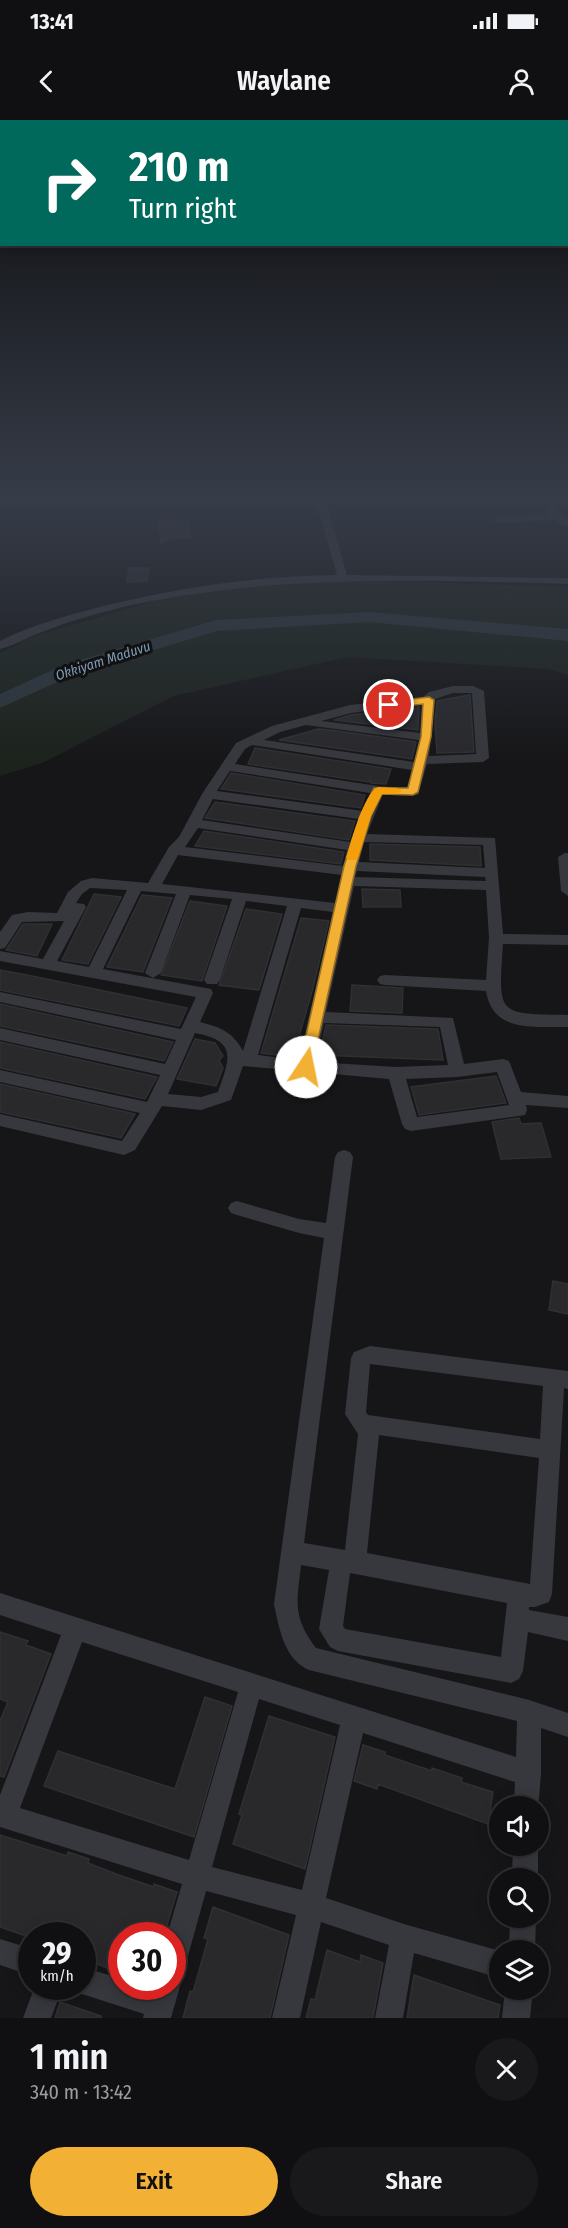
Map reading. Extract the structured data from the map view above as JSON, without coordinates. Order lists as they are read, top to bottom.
{
  "water": ["Okkiyam Maduvu"],
  "page": {
    "status": "13:41",
    "header": "Waylane",
    "turn": ["210 m", "Turn right"],
    "speed": "29 km/h",
    "limit": "30",
    "heading": ["1 min", "340 m · 13:42"],
    "buttons": ["Exit", "Share"]
  }
}
